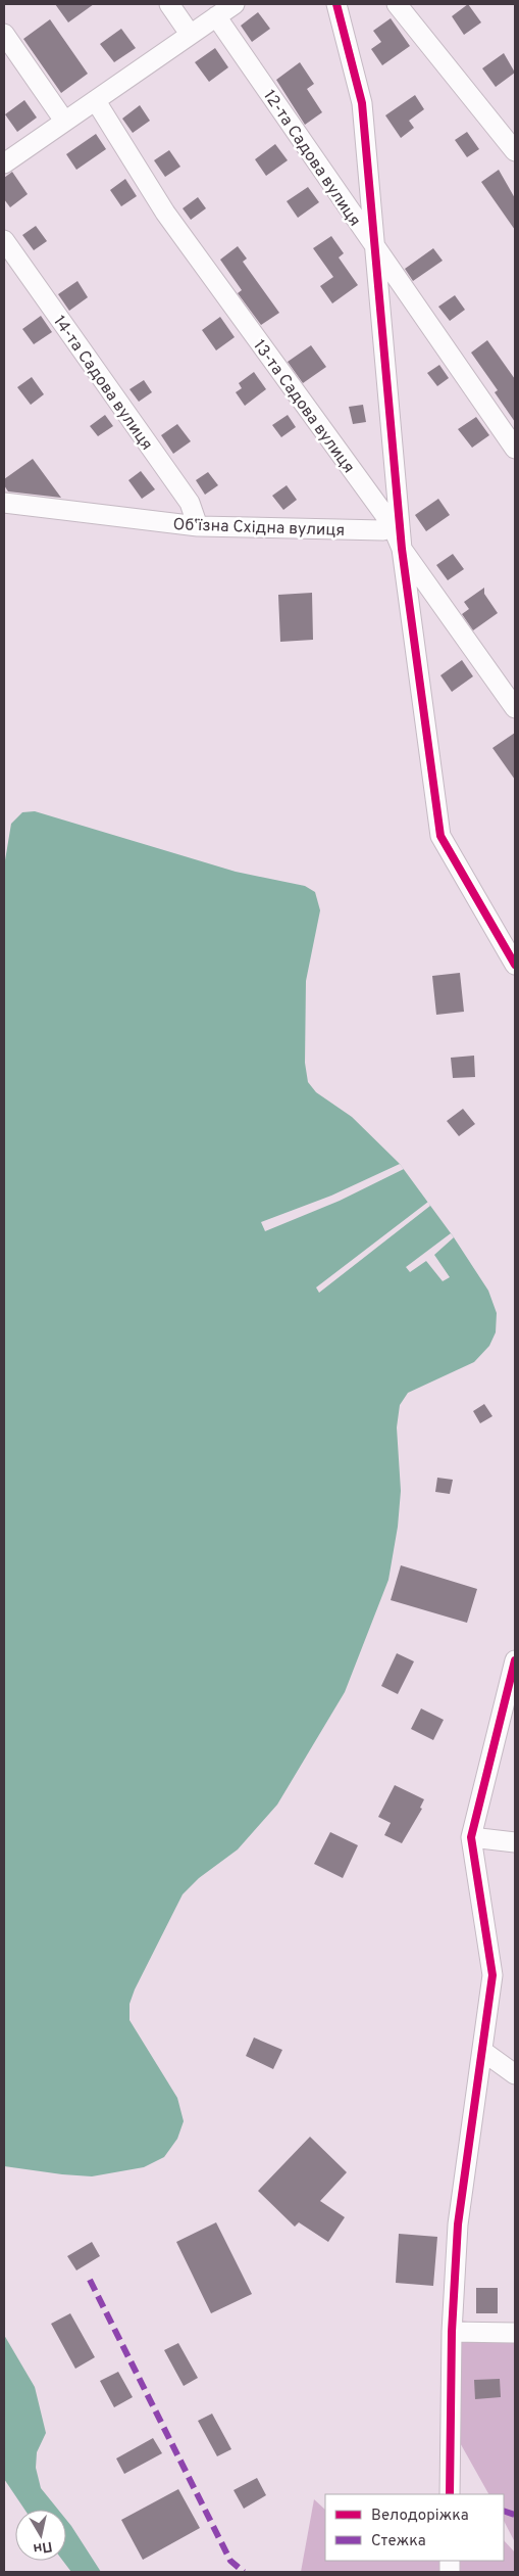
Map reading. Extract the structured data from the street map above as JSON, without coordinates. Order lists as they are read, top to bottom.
{
  "streets": {
    "street": [
      "12-та Садова вулиця",
      "14-та Садова вулиця",
      "13-та Садова вулиця",
      "Обʼїзна Східна вулиця"
    ]
  },
  "crossings": [
    ["14-та Садова вулиця", "Обʼїзна Східна вулиця"],
    ["13-та Садова вулиця", "Обʼїзна Східна вулиця"]
  ],
  "legend": ["Велодоріжка", "Стежка"],
  "north": "bottom"
}
